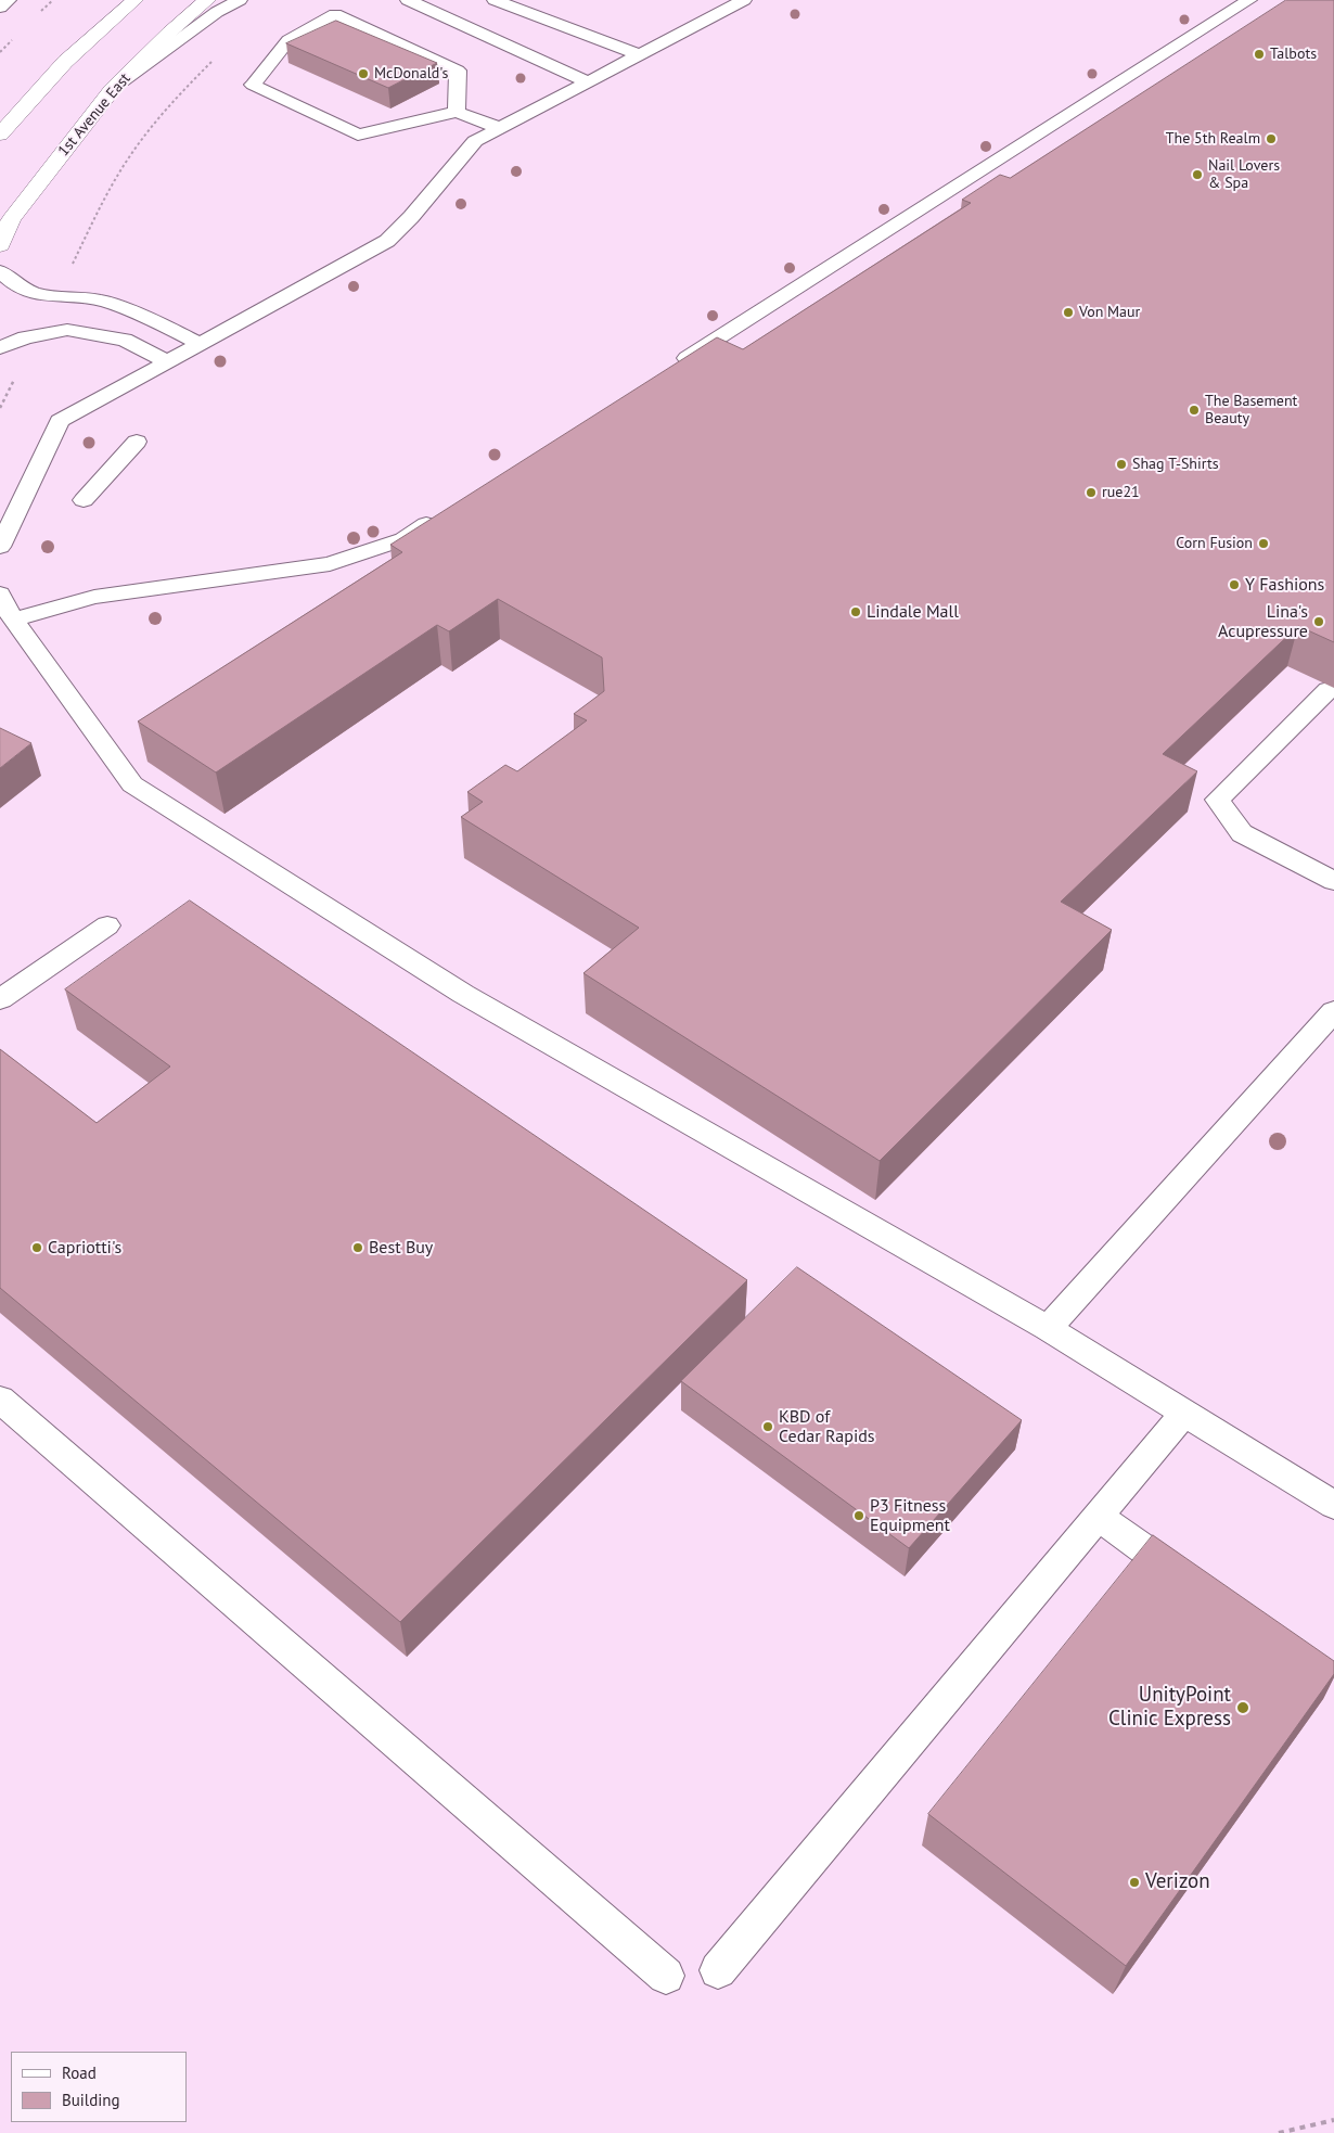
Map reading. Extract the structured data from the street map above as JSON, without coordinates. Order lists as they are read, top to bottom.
{
  "streets": {
    "main road": ["1st Avenue East"]
  },
  "places": [
    "Talbots",
    "McDonald's",
    "The 5th Realm",
    "Nail Lovers & Spa",
    "Von Maur",
    "The Basement Beauty",
    "Shag T-Shirts",
    "rue21",
    "Corn Fusion",
    "Y Fashions",
    "Lindale Mall",
    "Lina's Acupressure",
    "Capriotti's",
    "Best Buy",
    "KBD of Cedar Rapids",
    "P3 Fitness Equipment",
    "UnityPoint Clinic Express",
    "Verizon"
  ],
  "legend": ["Road", "Building"]
}
